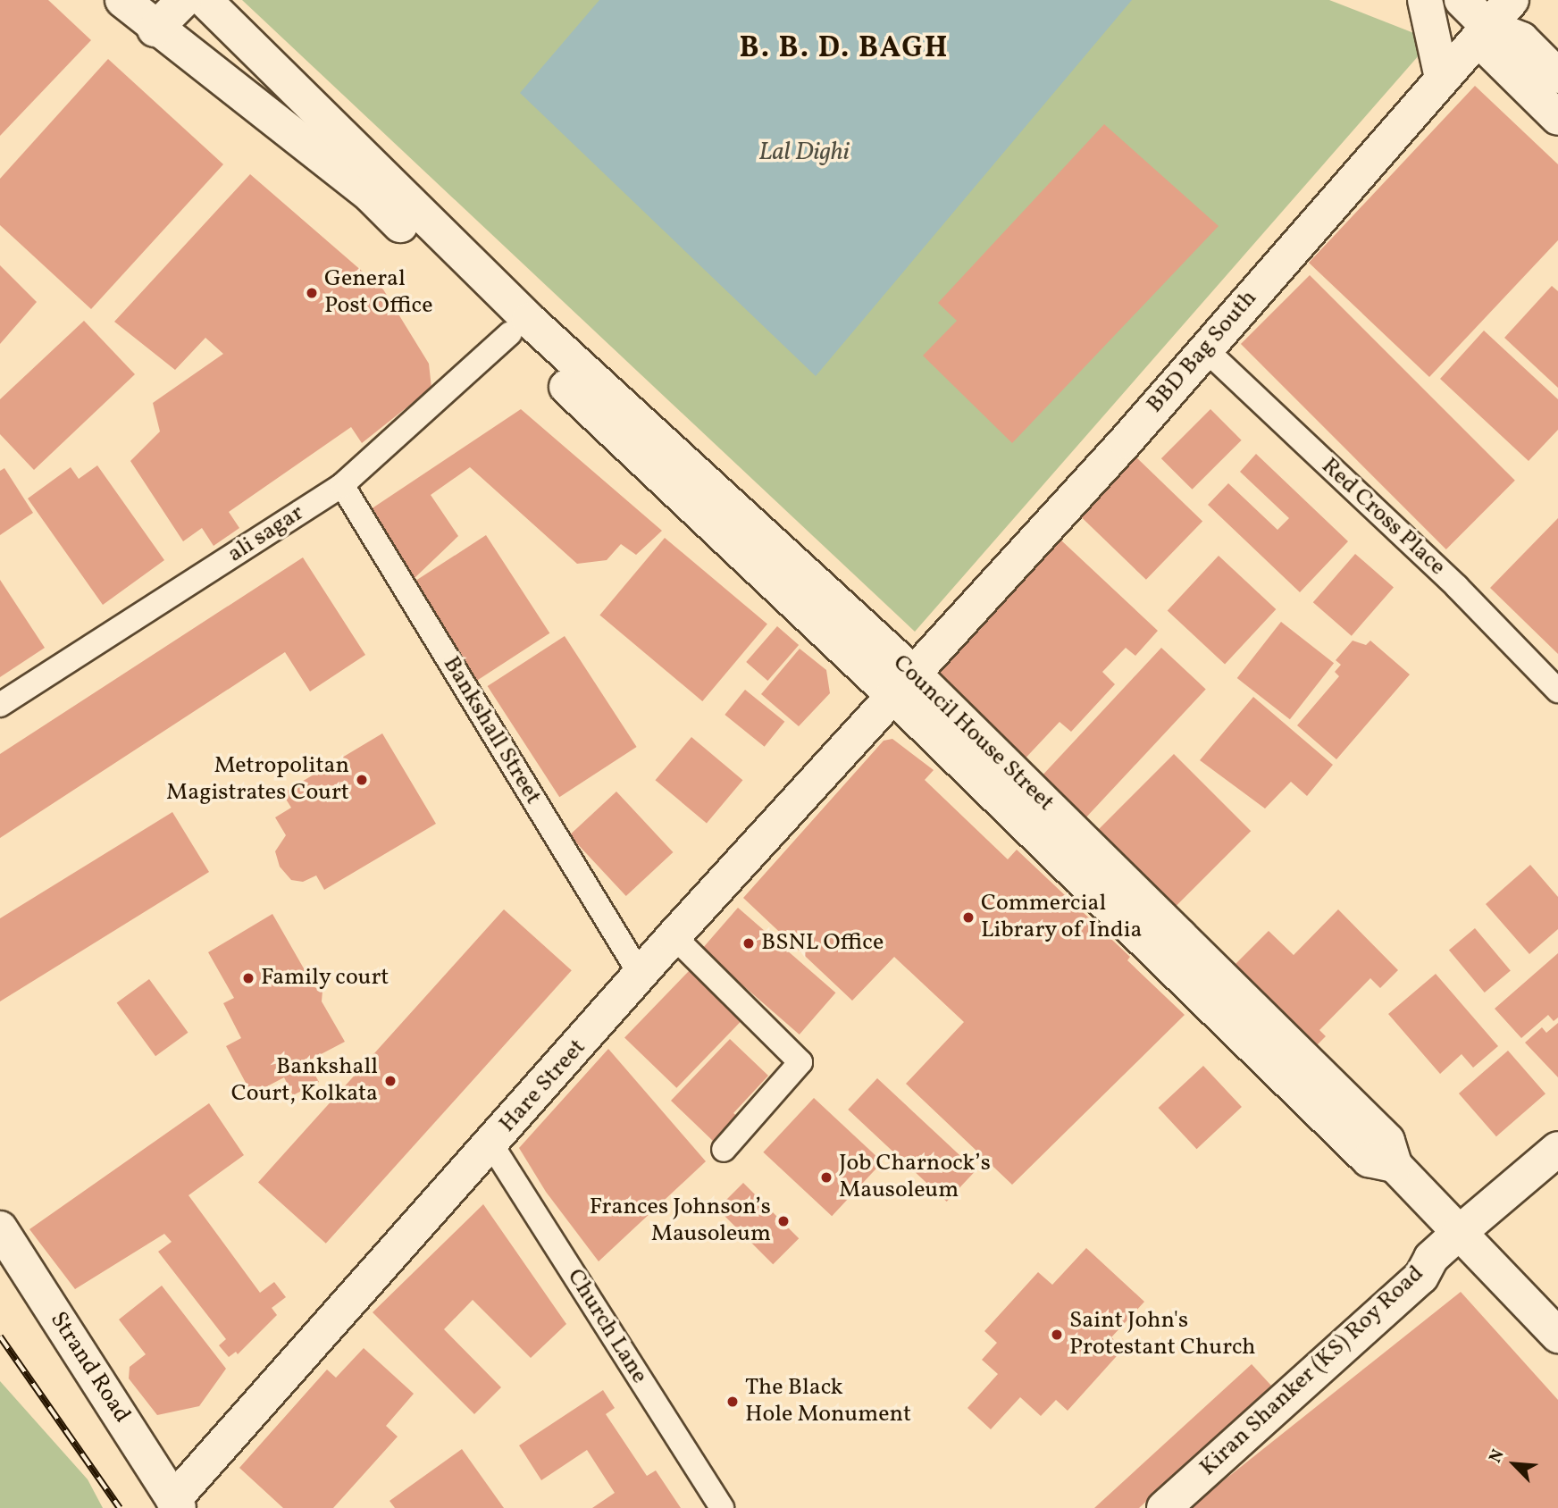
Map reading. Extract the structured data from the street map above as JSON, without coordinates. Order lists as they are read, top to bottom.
{
  "streets": {
    "main road": [
      "BBD Bag South",
      "Council House Street",
      "Hare Street",
      "Strand Road",
      "Kiran Shanker (KS) Roy Road"
    ],
    "street": [
      "Red Cross Place",
      "ali sagar",
      "Bankshall Street",
      "Church Lane"
    ]
  },
  "crossings": [
    ["BBD Bag South", "Red Cross Place"],
    ["BBD Bag South", "Council House Street"],
    ["BBD Bag South", "Hare Street"],
    ["ali sagar", "Bankshall Street"],
    ["ali sagar", "Council House Street"],
    ["Bankshall Street", "Hare Street"],
    ["Council House Street", "Hare Street"],
    ["Council House Street", "Kiran Shanker (KS) Roy Road"],
    ["Hare Street", "Church Lane"],
    ["Hare Street", "Strand Road"]
  ],
  "districts": ["B. B. D. BAGH"],
  "water": ["Lal Dighi"],
  "places": [
    "General Post Office",
    "Metropolitan Magistrates Court",
    "Commercial Library of India",
    "BSNL Office",
    "Family court",
    "Bankshall Court, Kolkata",
    "Job Charnock’s Mausoleum",
    "Frances Johnson’s Mausoleum",
    "Saint John's Protestant Church",
    "The Black Hole Monument"
  ],
  "north": "top left"
}
